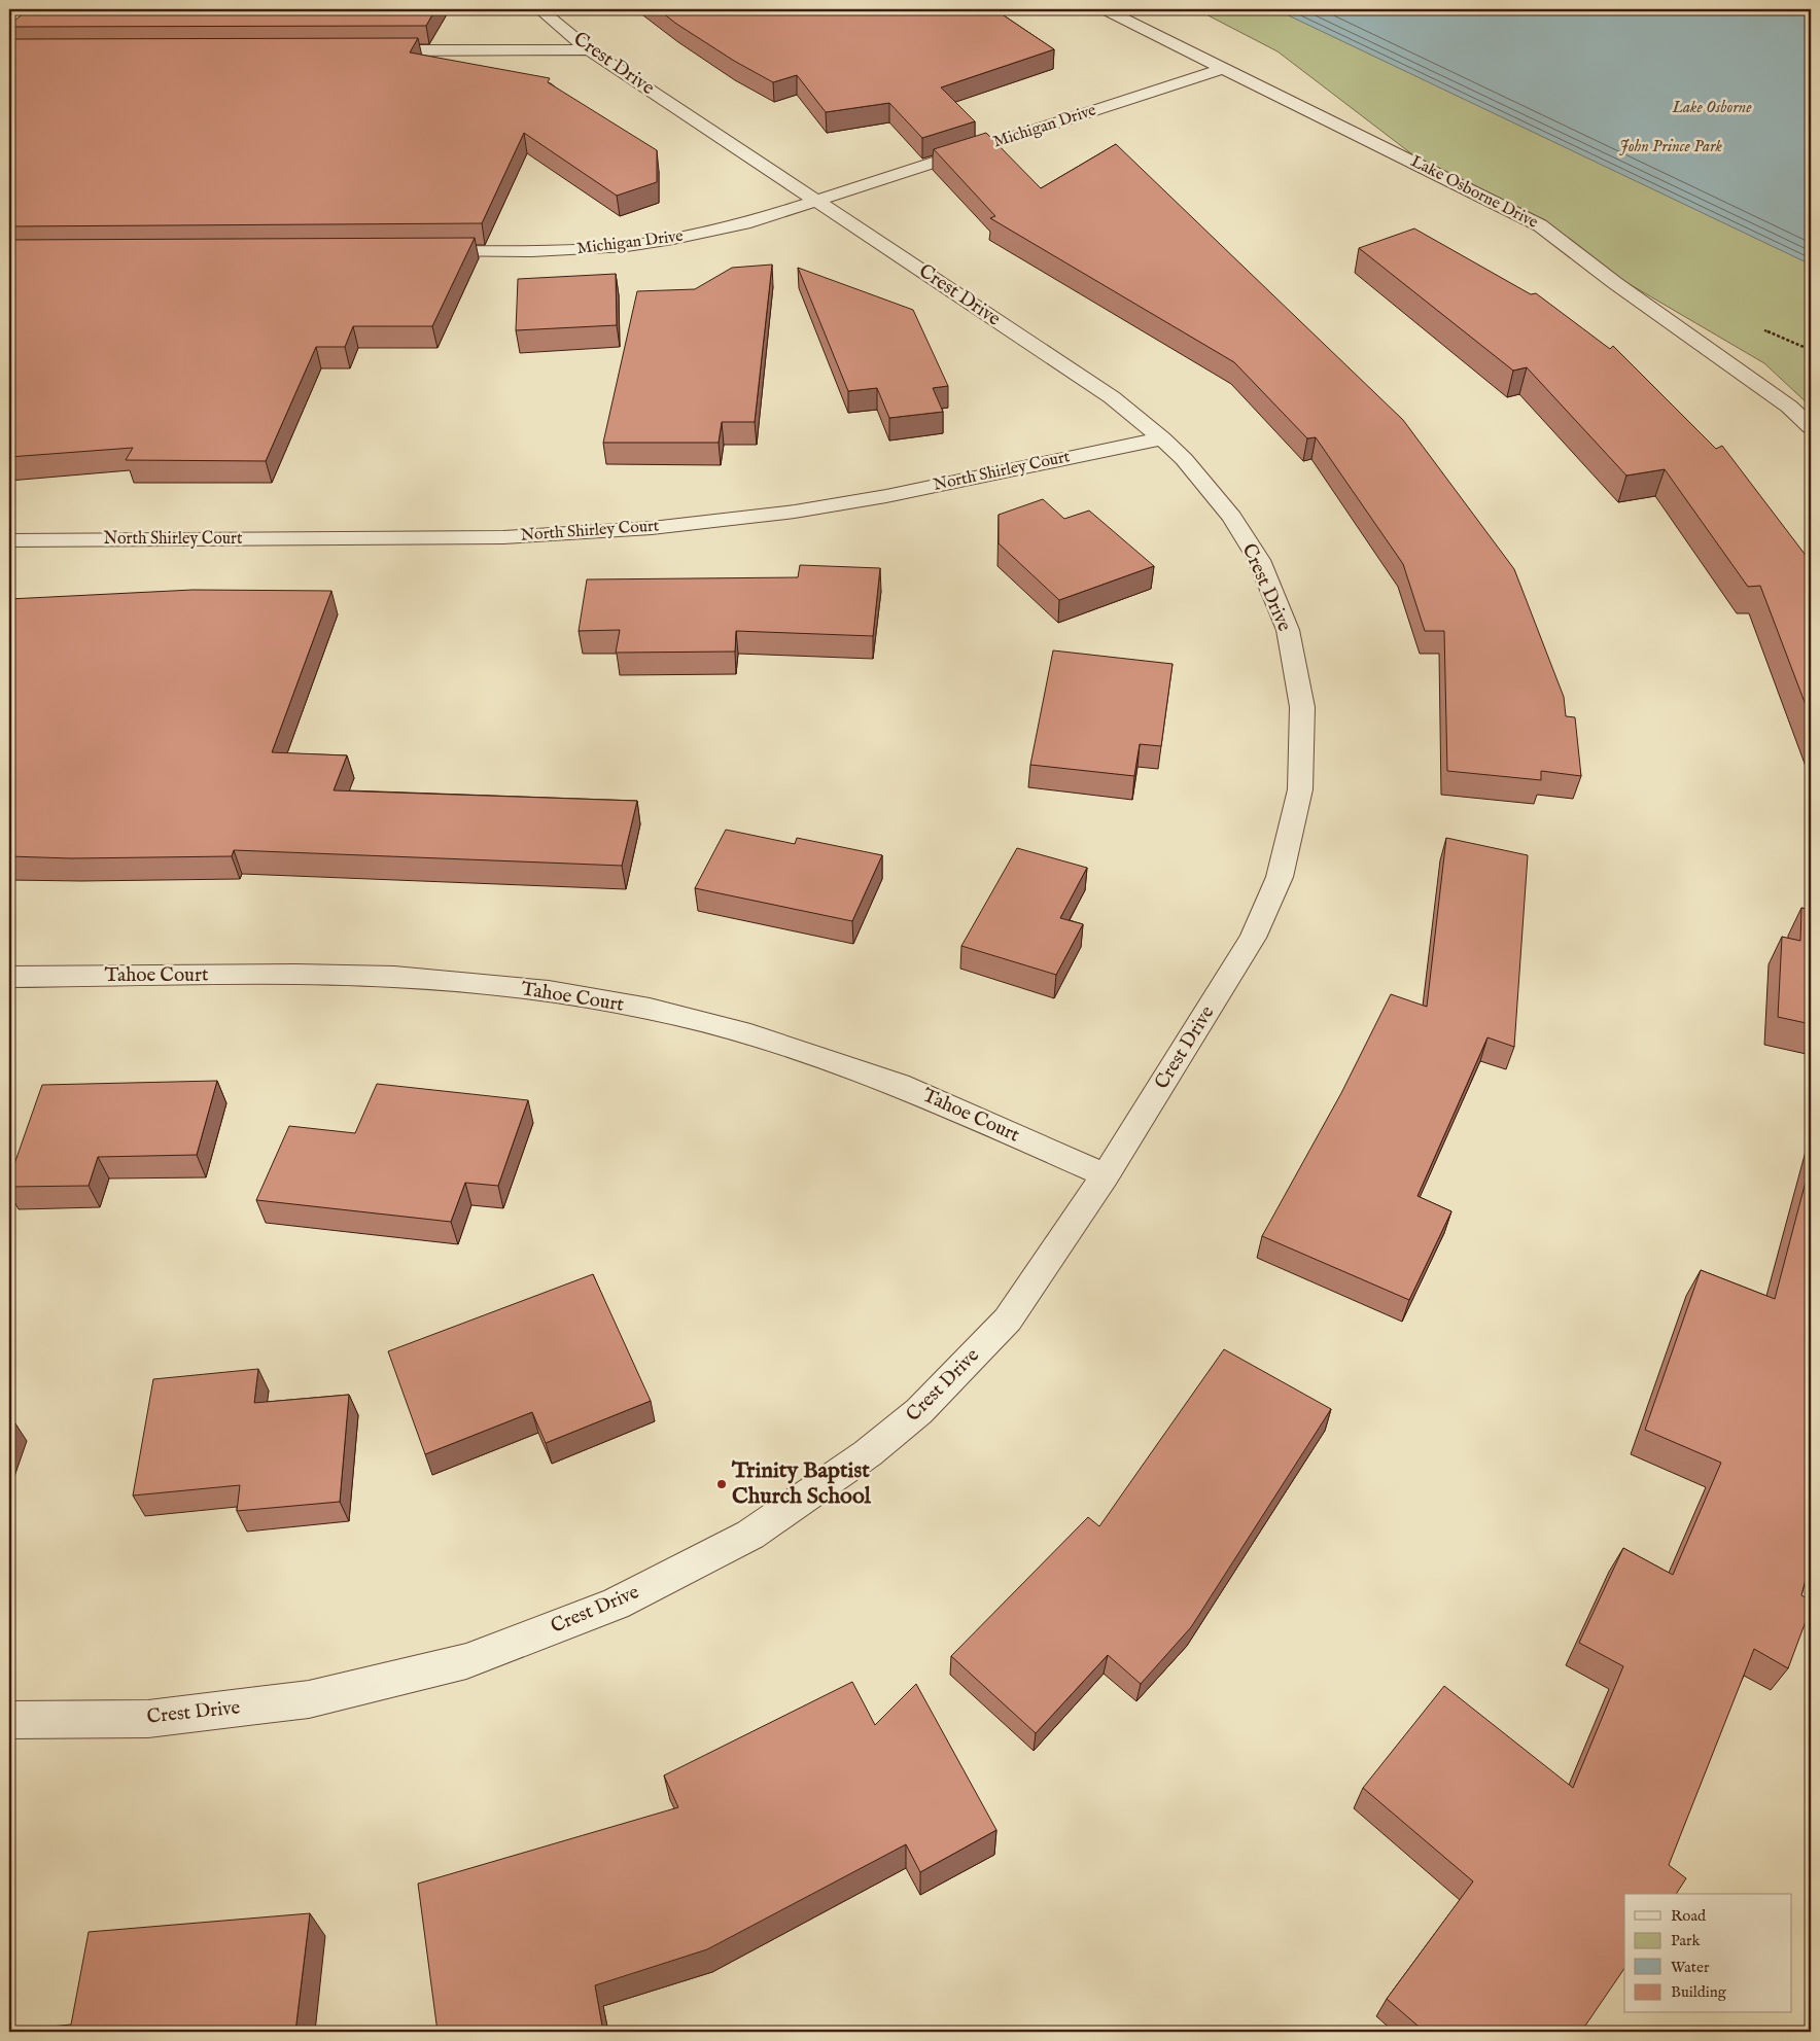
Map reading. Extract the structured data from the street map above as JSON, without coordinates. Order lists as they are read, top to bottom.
{
  "streets": {
    "street": [
      "Crest Drive",
      "Michigan Drive",
      "Lake Osborne Drive",
      "North Shirley Court",
      "Tahoe Court"
    ]
  },
  "crossings": [
    ["Crest Drive", "Michigan Drive"],
    ["Crest Drive", "North Shirley Court"],
    ["Crest Drive", "Tahoe Court"],
    ["Michigan Drive", "Lake Osborne Drive"]
  ],
  "water": ["Lake Osborne"],
  "parks": ["John Prince Park"],
  "places": ["Trinity Baptist Church School"],
  "legend": [
    "Road",
    "Park",
    "Water",
    "Building"
  ]
}
